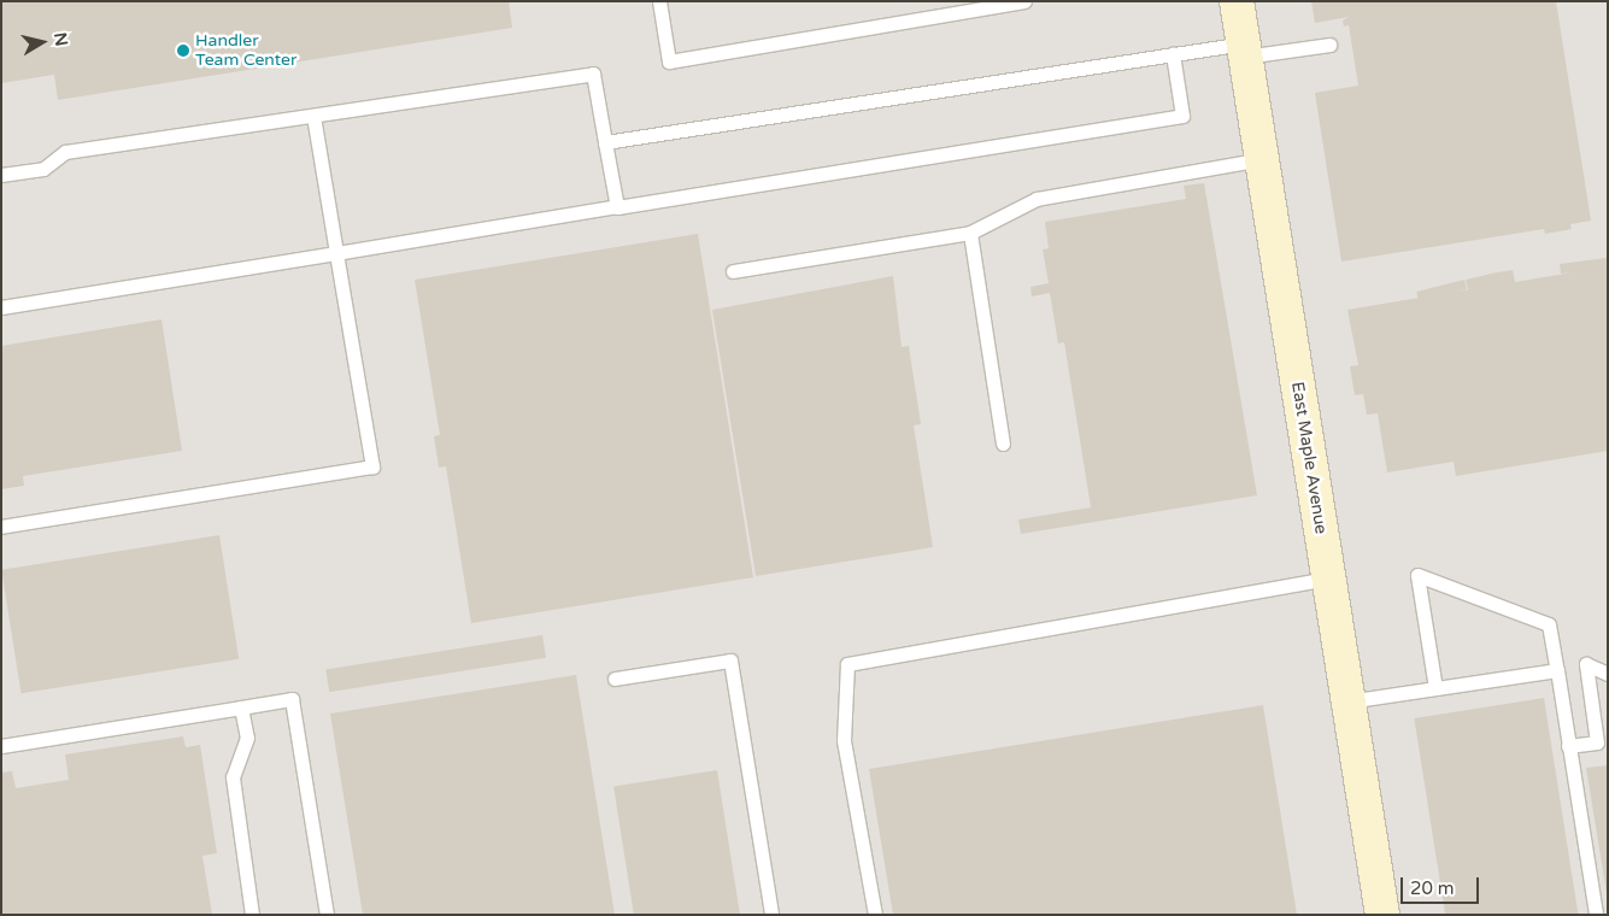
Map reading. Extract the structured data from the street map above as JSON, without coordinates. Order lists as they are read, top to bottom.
{
  "streets": {
    "street": ["East Maple Avenue"]
  },
  "places": ["Handler Team Center"],
  "scale_bar": "20 m",
  "north": "right"
}
